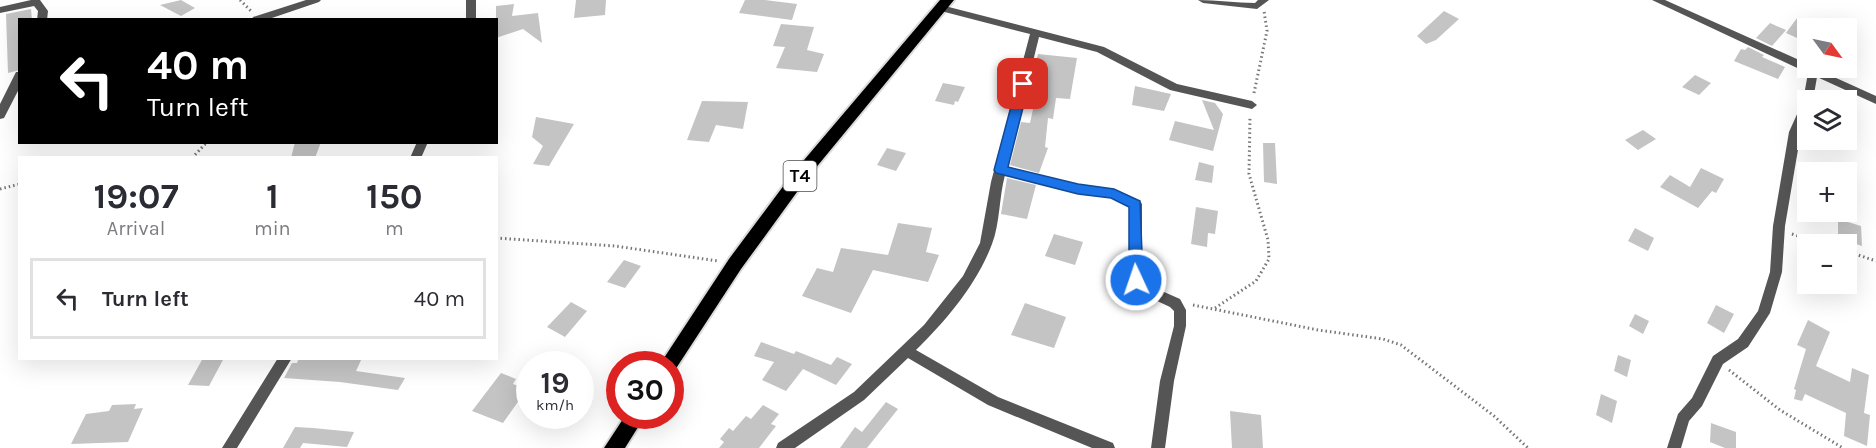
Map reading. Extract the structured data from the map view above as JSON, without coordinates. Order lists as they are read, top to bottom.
{
  "streets": {
    "highway": ["T4"]
  },
  "north": "bottom right",
  "page": {
    "map_buttons": ["+", "−"],
    "turn": ["40 m", "Turn left"],
    "eta": [
      "19:07",
      "Arrival",
      "1",
      "min",
      "150",
      "m"
    ],
    "list": [
      {
        "name": "Turn left",
        "value": "40 m"
      }
    ],
    "speed": "19 km/h",
    "limit": "30"
  }
}
